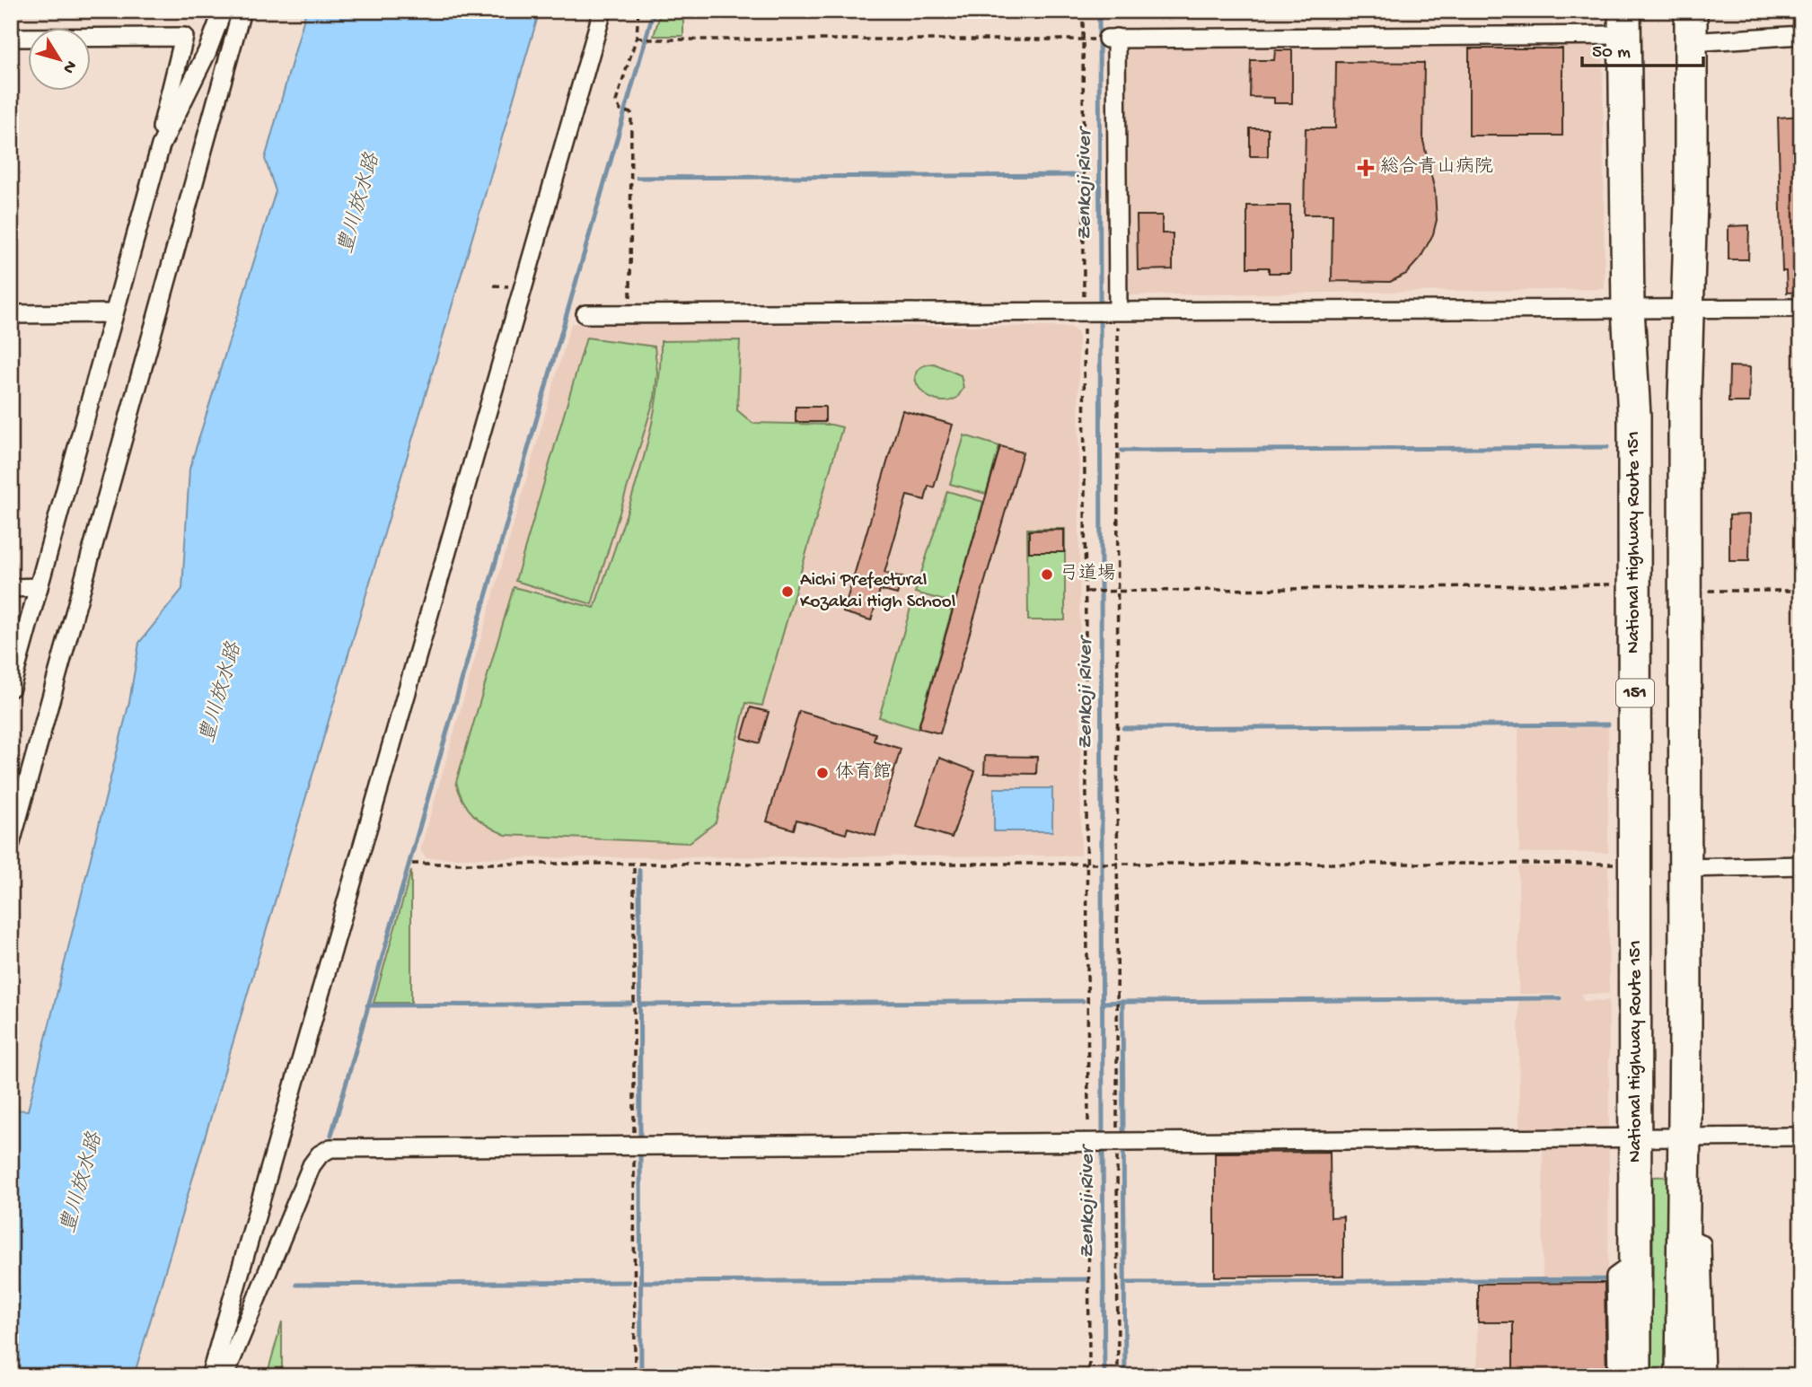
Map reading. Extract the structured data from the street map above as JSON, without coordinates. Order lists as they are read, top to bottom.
{
  "streets": {
    "highway": ["National Highway Route 151", "151"]
  },
  "water": ["Zenkoji River", "豊川放水路"],
  "places": {
    "health": ["総合青山病院"],
    "other": ["弓道場", "Aichi Prefectural Kozakai High School", "体育館"]
  },
  "scale_bar": "50 m",
  "north": "bottom right"
}
